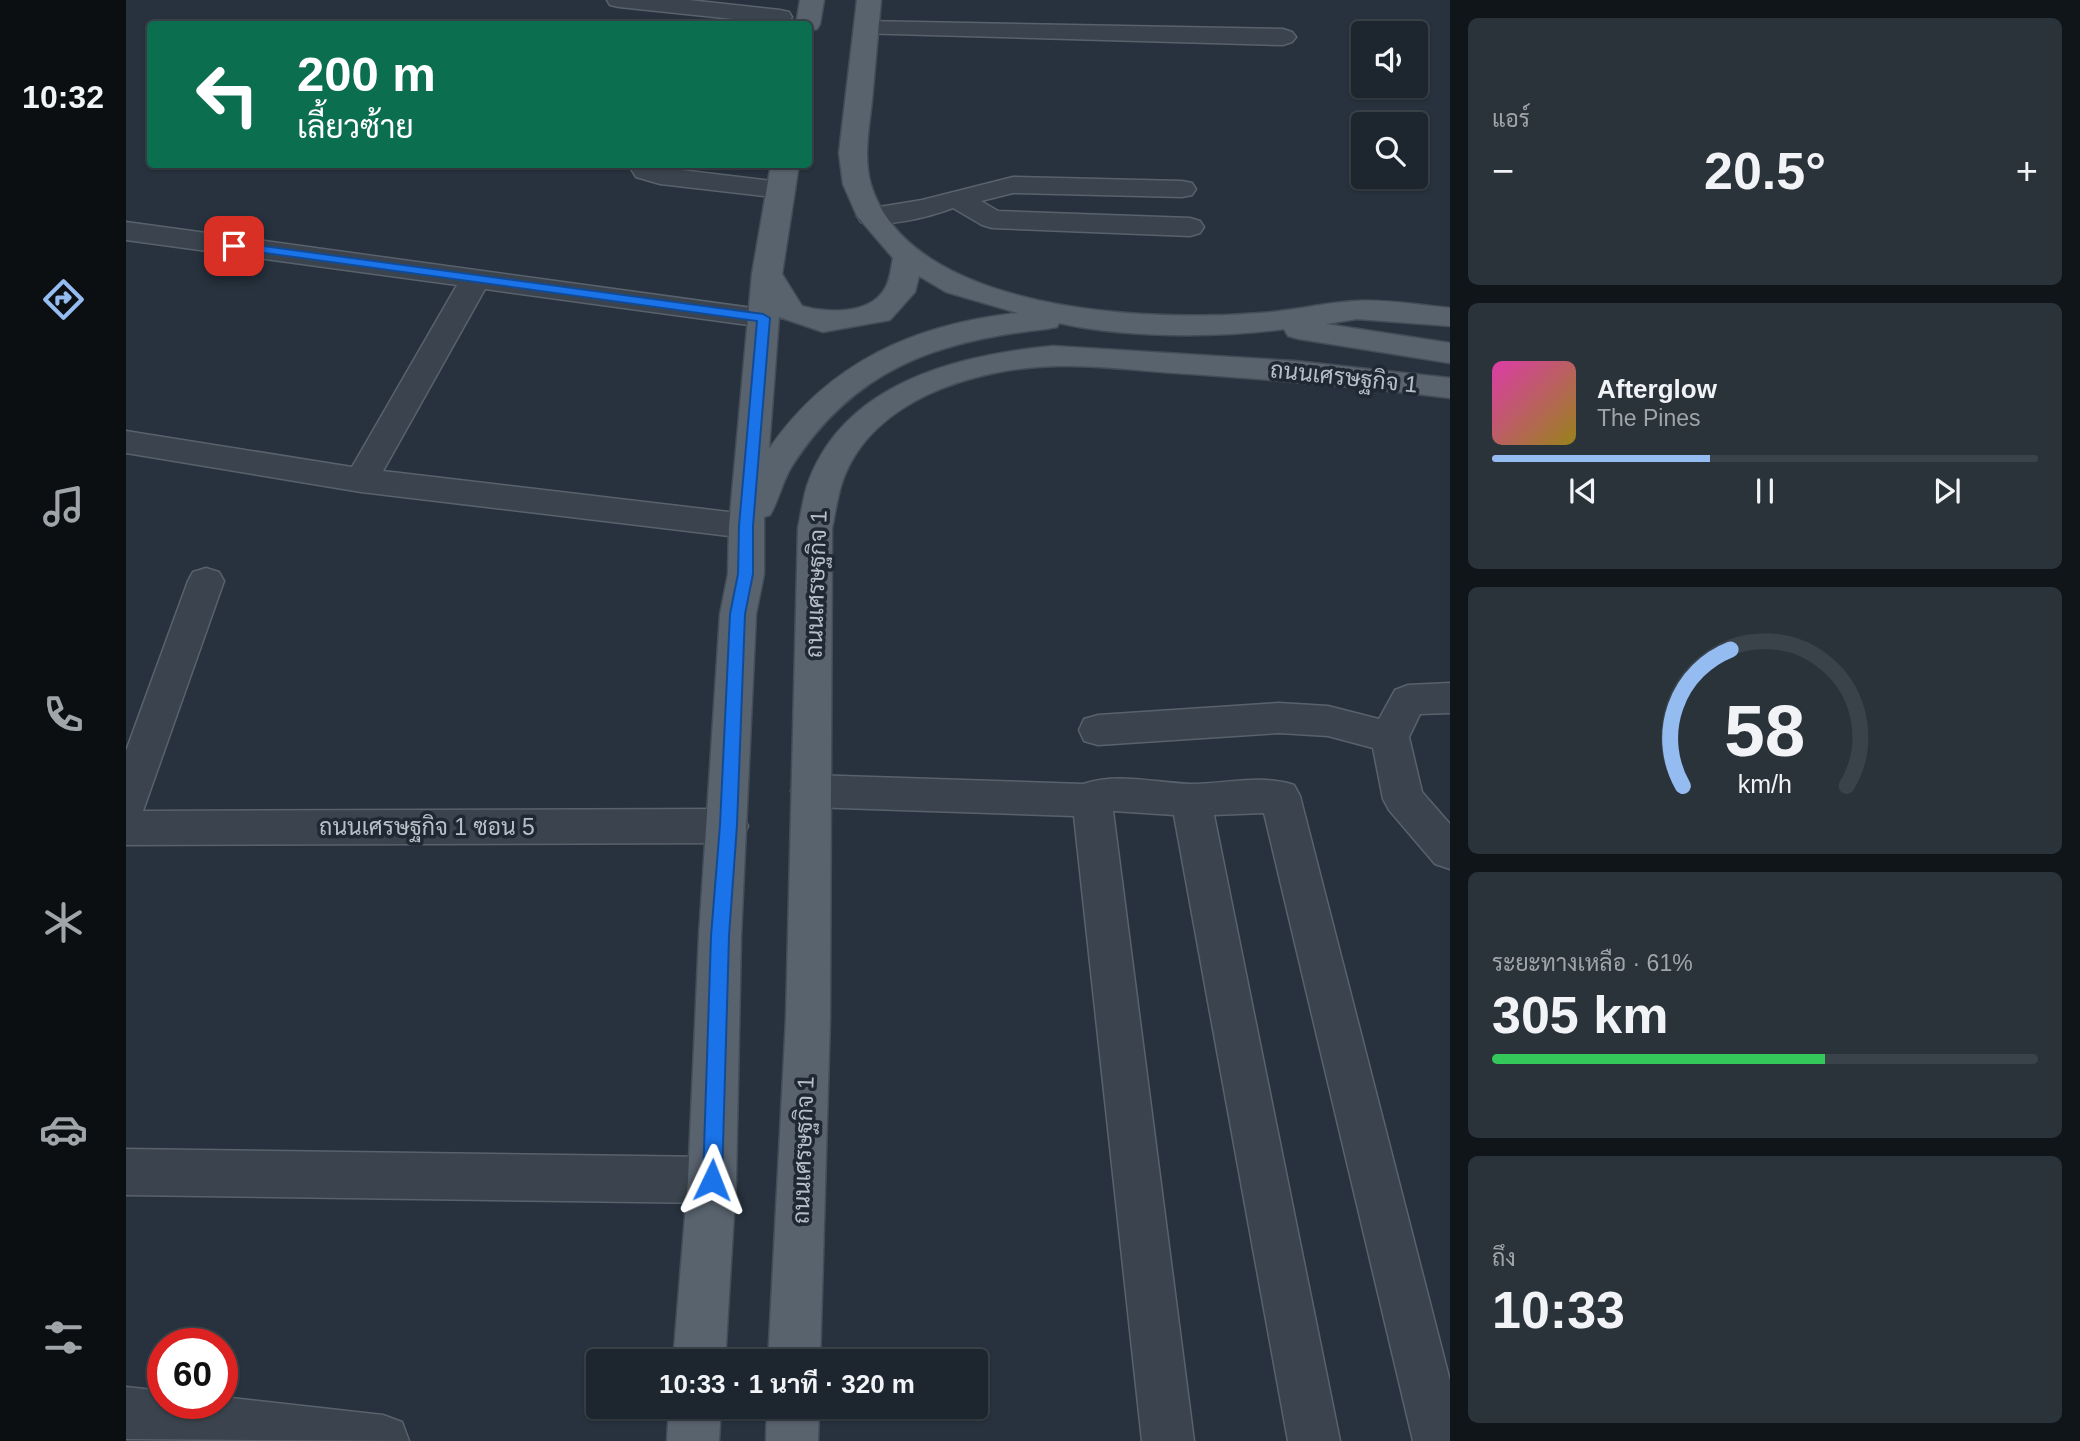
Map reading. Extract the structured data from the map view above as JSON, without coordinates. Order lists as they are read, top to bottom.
{
  "streets": {
    "main road": ["ถนนเศรษฐกิจ 1"],
    "street": ["ถนนเศรษฐกิจ 1 ซอน 5"]
  },
  "page": {
    "tabs": "10:32",
    "tile": [
      "แอร์",
      ["ระยะทางเหลือ · 61%", "305 km"],
      ["ถึง", "10:33"]
    ],
    "turn": ["200 m", "เลี้ยวซ้าย"],
    "heat": ["−", "20.5°", "+"],
    "song": ["Afterglow", "The Pines"],
    "limit": "60",
    "trip": "10:33 · 1 นาที · 320 m",
    "gauge": ["58", "km/h"]
  }
}
